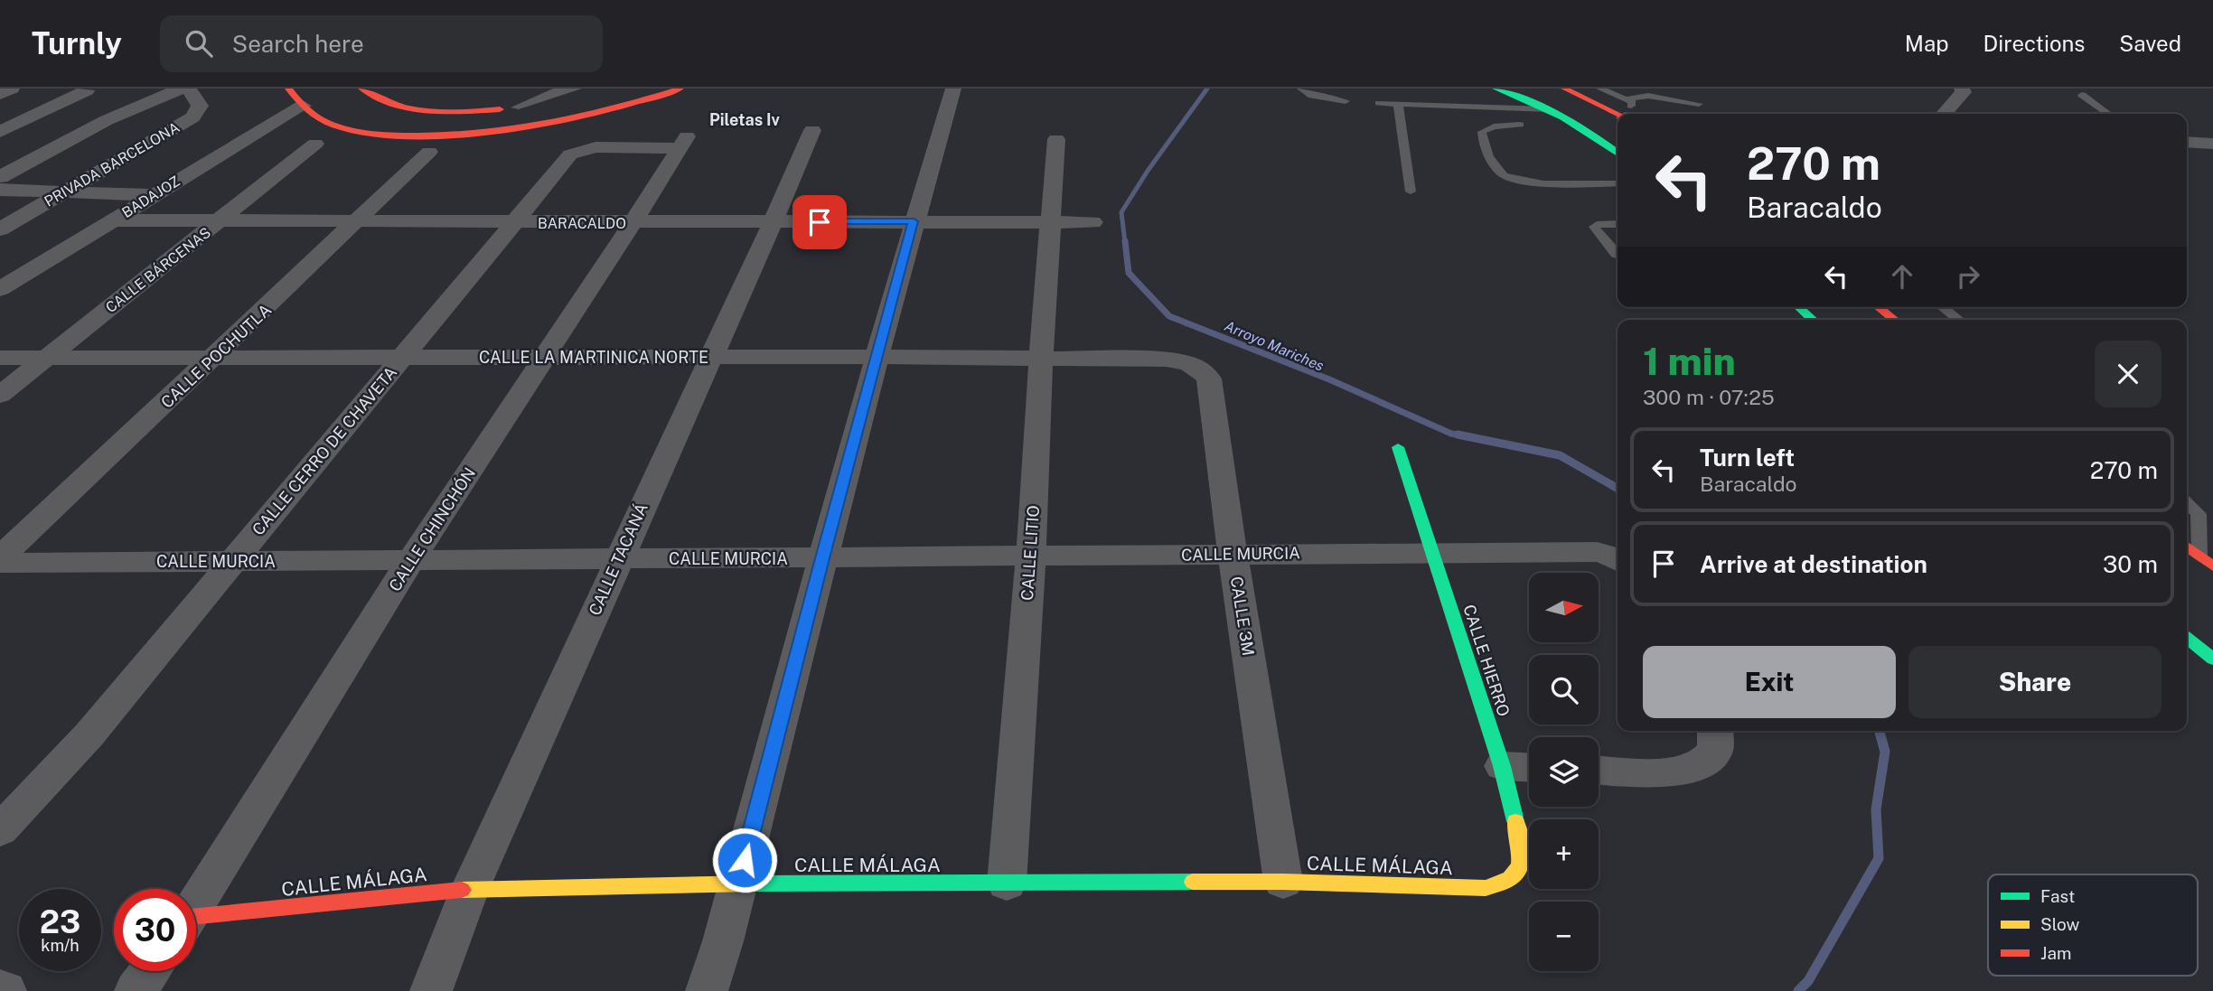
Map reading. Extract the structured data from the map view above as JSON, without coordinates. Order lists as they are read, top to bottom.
{
  "streets": {
    "main road": ["CALLE HIERRO", "CALLE MÁLAGA"],
    "street": [
      "PRIVADA BARCELONA",
      "BADAJOZ",
      "BARACALDO",
      "CALLE BÁRCENAS",
      "CALLE POCHUTLA",
      "CALLE LA MARTINICA NORTE",
      "CALLE CERRO DE CHAVETA",
      "CALLE CHINCHÓN",
      "CALLE LITIO",
      "CALLE MURCIA",
      "CALLE TACANÁ",
      "CALLE 3M"
    ]
  },
  "crossings": [
    ["BADAJOZ", "BARACALDO"],
    ["BARACALDO", "CALLE BÁRCENAS"],
    ["BARACALDO", "CALLE POCHUTLA"],
    ["BARACALDO", "CALLE CERRO DE CHAVETA"],
    ["BARACALDO", "CALLE CHINCHÓN"],
    ["BARACALDO", "CALLE LITIO"],
    ["BARACALDO", "CALLE TACANÁ"],
    ["CALLE BÁRCENAS", "CALLE LA MARTINICA NORTE"],
    ["CALLE POCHUTLA", "CALLE LA MARTINICA NORTE"],
    ["CALLE LA MARTINICA NORTE", "CALLE CERRO DE CHAVETA"],
    ["CALLE LA MARTINICA NORTE", "CALLE CHINCHÓN"],
    ["CALLE LA MARTINICA NORTE", "CALLE LITIO"],
    ["CALLE LA MARTINICA NORTE", "CALLE TACANÁ"],
    ["CALLE LA MARTINICA NORTE", "CALLE 3M"],
    ["CALLE CERRO DE CHAVETA", "CALLE CHINCHÓN"],
    ["CALLE CERRO DE CHAVETA", "CALLE MURCIA"],
    ["CALLE CHINCHÓN", "CALLE MURCIA"],
    ["CALLE LITIO", "CALLE MURCIA"],
    ["CALLE LITIO", "CALLE MÁLAGA"],
    ["CALLE MURCIA", "CALLE TACANÁ"],
    ["CALLE MURCIA", "CALLE 3M"],
    ["CALLE MURCIA", "CALLE HIERRO"],
    ["CALLE TACANÁ", "CALLE MÁLAGA"],
    ["CALLE 3M", "CALLE MÁLAGA"],
    ["CALLE HIERRO", "CALLE MÁLAGA"]
  ],
  "districts": ["Piletas Iv"],
  "water": ["Arroyo Mariches"],
  "legend": ["Fast", "Slow", "Jam"],
  "north": "right",
  "page": {
    "header": "Turnly",
    "search": "Search here",
    "nav": ["Map", "Directions", "Saved"],
    "turn": ["270 m", "Baracaldo"],
    "heading": ["1 min", "300 m · 07:25"],
    "list": [
      {
        "name": "Turn left",
        "note": "Baracaldo",
        "value": "270 m"
      },
      {
        "name": "Arrive at destination",
        "value": "30 m"
      }
    ],
    "map_buttons": ["+", "−"],
    "buttons": ["Exit", "Share"],
    "speed": "23 km/h",
    "limit": "30"
  }
}
